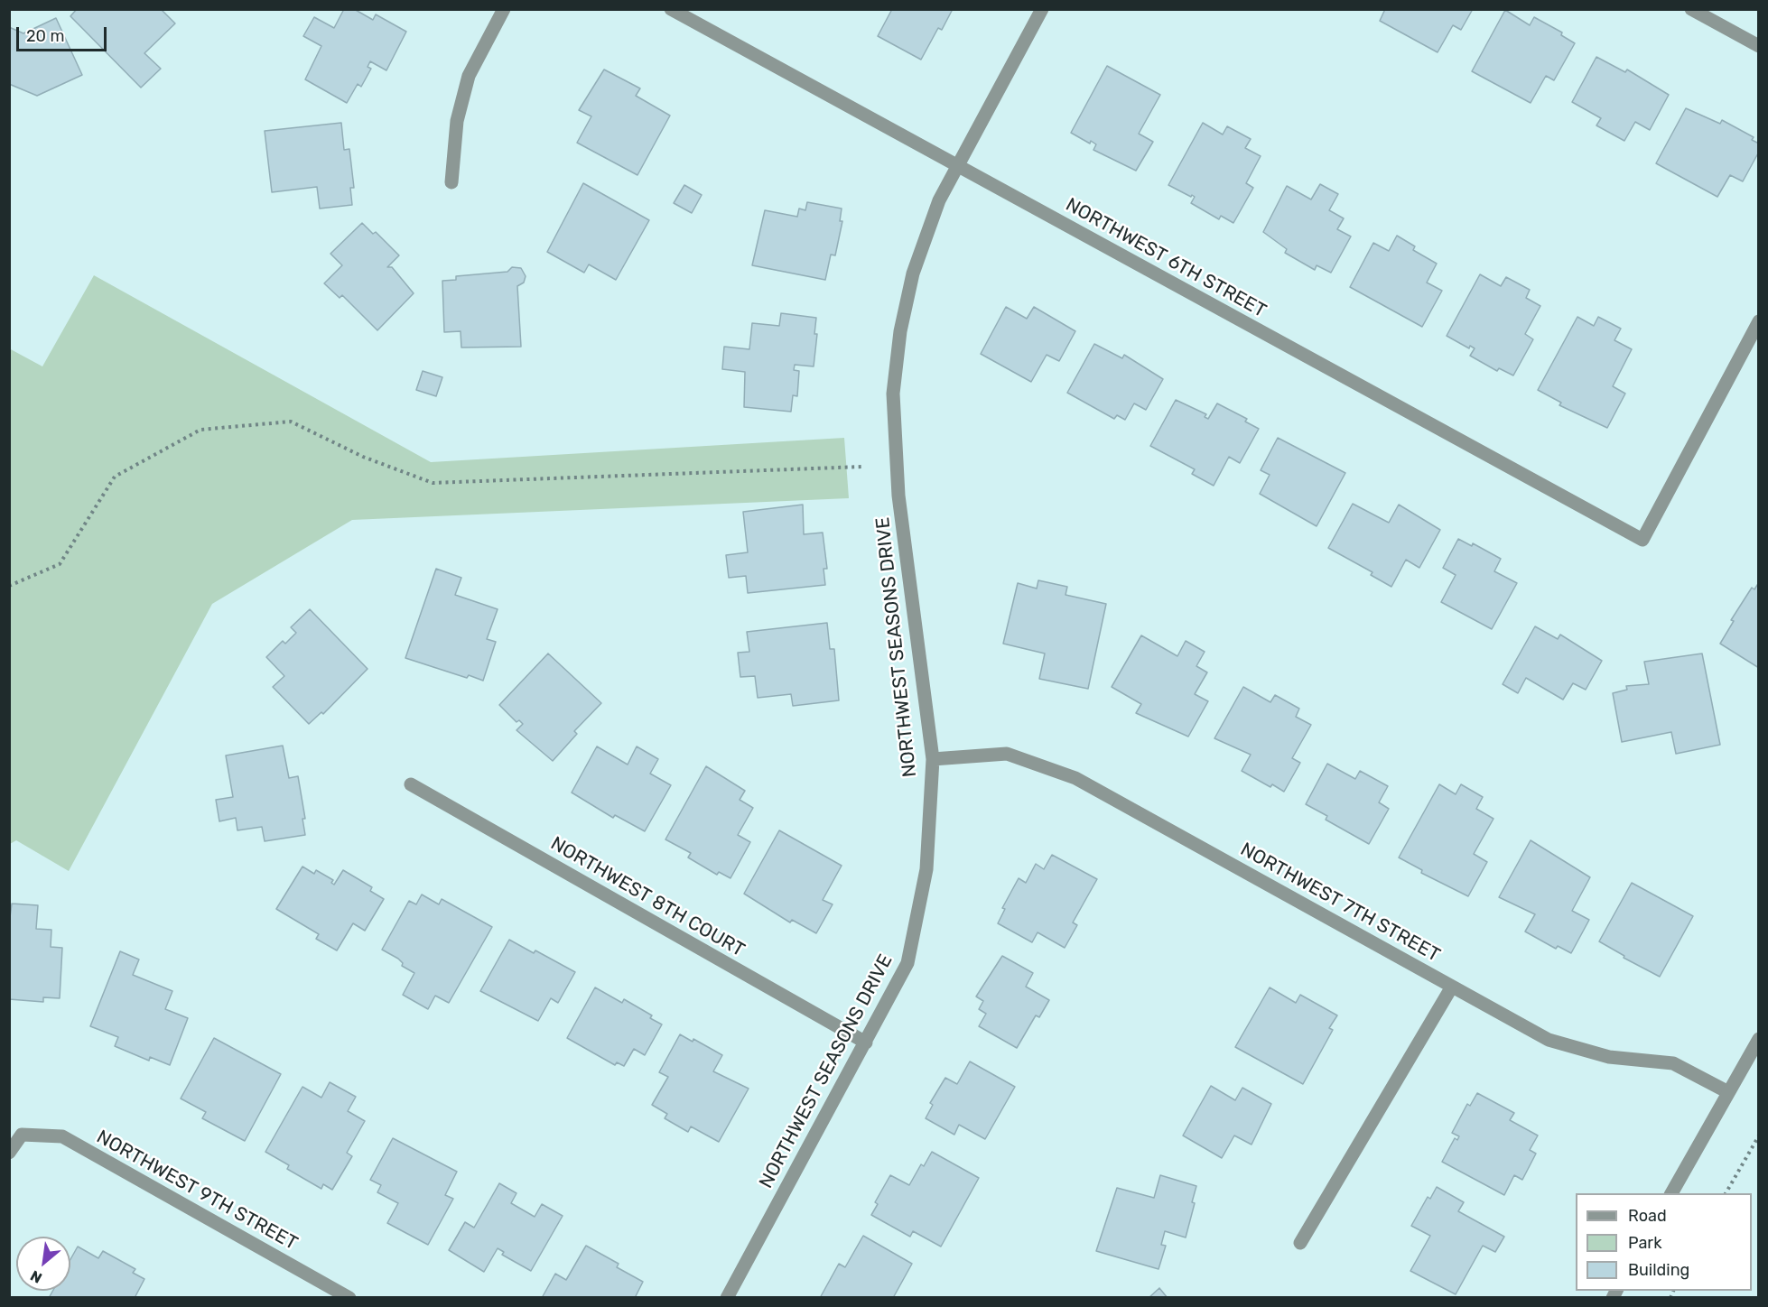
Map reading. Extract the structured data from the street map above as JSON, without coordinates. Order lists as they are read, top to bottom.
{
  "streets": {
    "street": [
      "NORTHWEST 6TH STREET",
      "NORTHWEST SEASONS DRIVE",
      "NORTHWEST 8TH COURT",
      "NORTHWEST 7TH STREET",
      "NORTHWEST 9TH STREET"
    ]
  },
  "crossings": [
    ["NORTHWEST 6TH STREET", "NORTHWEST SEASONS DRIVE"],
    ["NORTHWEST SEASONS DRIVE", "NORTHWEST 8TH COURT"],
    ["NORTHWEST SEASONS DRIVE", "NORTHWEST 7TH STREET"]
  ],
  "legend": ["Road", "Park", "Building"],
  "scale_bar": "20 m",
  "north": "bottom left"
}
